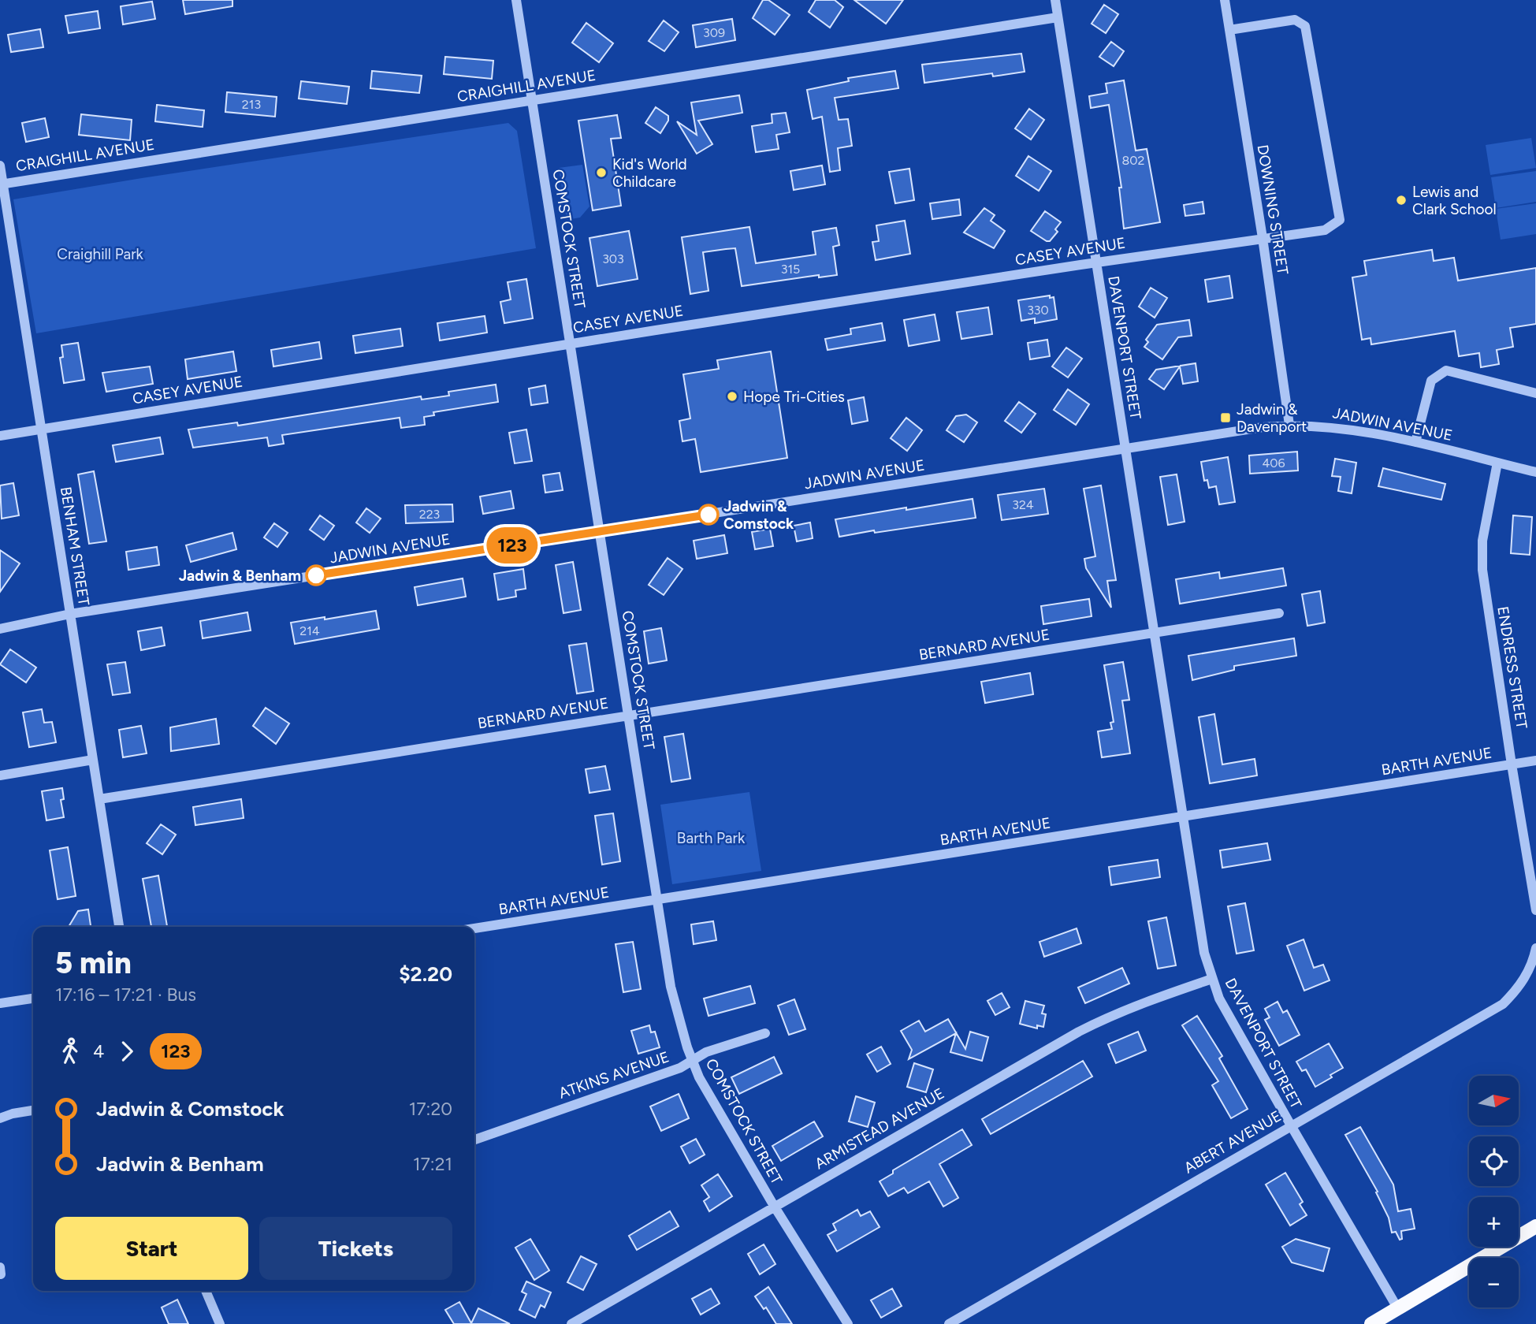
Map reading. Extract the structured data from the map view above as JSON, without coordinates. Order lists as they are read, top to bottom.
{
  "streets": {
    "street": [
      "CRAIGHILL AVENUE",
      "DOWNING STREET",
      "COMSTOCK STREET",
      "CASEY AVENUE",
      "DAVENPORT STREET",
      "JADWIN AVENUE",
      "BENHAM STREET",
      "BERNARD AVENUE",
      "ENDRESS STREET",
      "BARTH AVENUE",
      "ATKINS AVENUE",
      "ARMISTEAD AVENUE",
      "ABERT AVENUE"
    ]
  },
  "crossings": [
    ["CRAIGHILL AVENUE", "COMSTOCK STREET"],
    ["CRAIGHILL AVENUE", "DAVENPORT STREET"],
    ["CRAIGHILL AVENUE", "BENHAM STREET"],
    ["DOWNING STREET", "CASEY AVENUE"],
    ["DOWNING STREET", "JADWIN AVENUE"],
    ["COMSTOCK STREET", "CASEY AVENUE"],
    ["COMSTOCK STREET", "JADWIN AVENUE"],
    ["COMSTOCK STREET", "BERNARD AVENUE"],
    ["COMSTOCK STREET", "BARTH AVENUE"],
    ["COMSTOCK STREET", "ATKINS AVENUE"],
    ["COMSTOCK STREET", "ARMISTEAD AVENUE"],
    ["CASEY AVENUE", "DAVENPORT STREET"],
    ["CASEY AVENUE", "BENHAM STREET"],
    ["DAVENPORT STREET", "JADWIN AVENUE"],
    ["DAVENPORT STREET", "BERNARD AVENUE"],
    ["DAVENPORT STREET", "BARTH AVENUE"],
    ["DAVENPORT STREET", "ARMISTEAD AVENUE"],
    ["DAVENPORT STREET", "ABERT AVENUE"],
    ["JADWIN AVENUE", "BENHAM STREET"],
    ["JADWIN AVENUE", "ENDRESS STREET"],
    ["BENHAM STREET", "BERNARD AVENUE"],
    ["ENDRESS STREET", "BARTH AVENUE"]
  ],
  "parks": ["Craighill Park", "Barth Park"],
  "places": {
    "other": [
      "Kid's World Childcare",
      "Lewis and Clark School",
      "Hope Tri-Cities",
      "Jadwin & Comstock",
      "Jadwin & Benham"
    ],
    "transit": ["Jadwin & Davenport"]
  },
  "lines": ["bus line 123"],
  "house_numbers": [
    "309",
    "213",
    "802",
    "303",
    "315",
    "330",
    "406",
    "324",
    "223",
    "214"
  ],
  "north": "right",
  "page": {
    "on_map": "123",
    "heading": ["5 min", "17:16 – 17:21 · Bus", "$2.20"],
    "legs": ["4", "123"],
    "map_buttons": ["+", "−"],
    "list": [
      {
        "name": "Jadwin & Comstock",
        "value": "17:20"
      },
      {
        "name": "Jadwin & Benham",
        "value": "17:21"
      }
    ],
    "buttons": ["Start", "Tickets"]
  }
}
